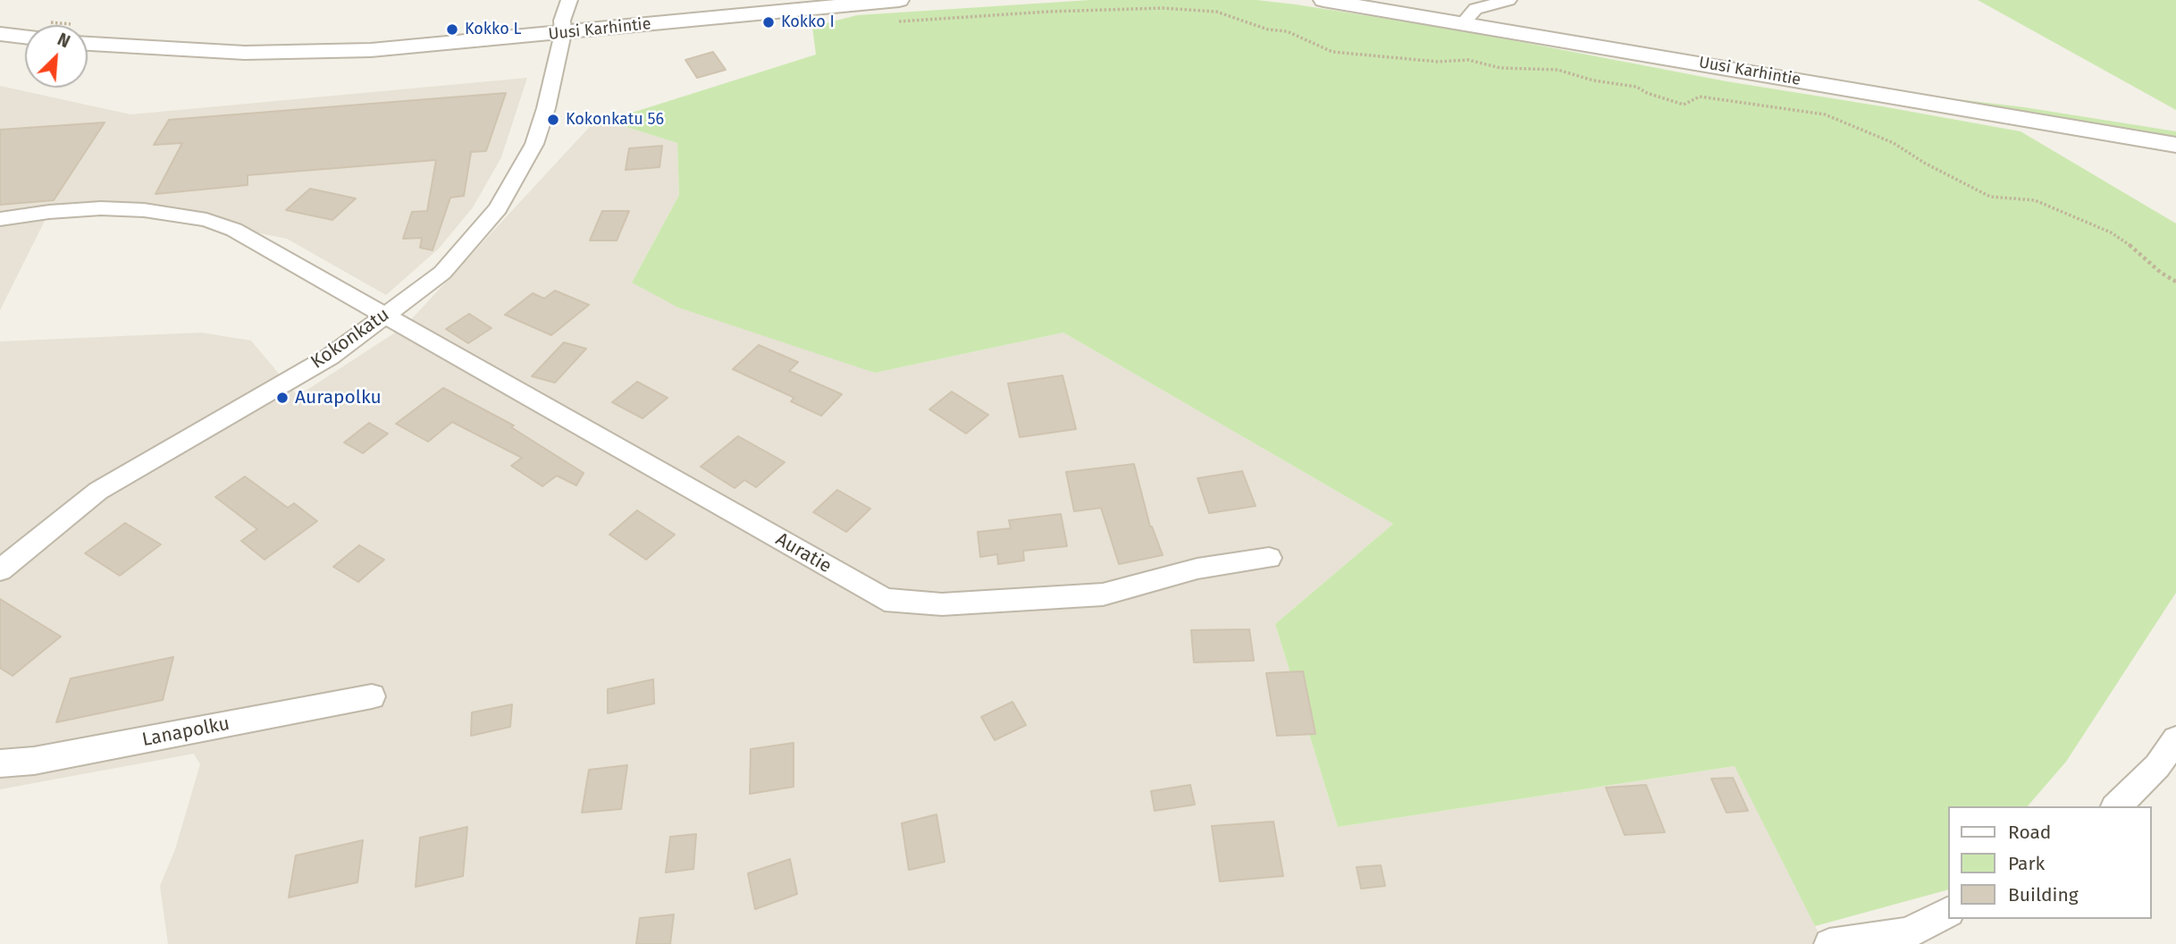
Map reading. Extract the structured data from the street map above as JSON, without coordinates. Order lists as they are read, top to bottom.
{
  "streets": {
    "street": [
      "Uusi Karhintie",
      "Kokonkatu",
      "Auratie",
      "Lanapolku"
    ]
  },
  "crossings": [
    ["Uusi Karhintie", "Kokonkatu"],
    ["Kokonkatu", "Auratie"]
  ],
  "places": [
    "Kokko I",
    "Kokko L",
    "Kokonkatu 56",
    "Aurapolku"
  ],
  "legend": ["Road", "Park", "Building"],
  "north": "top right"
}
